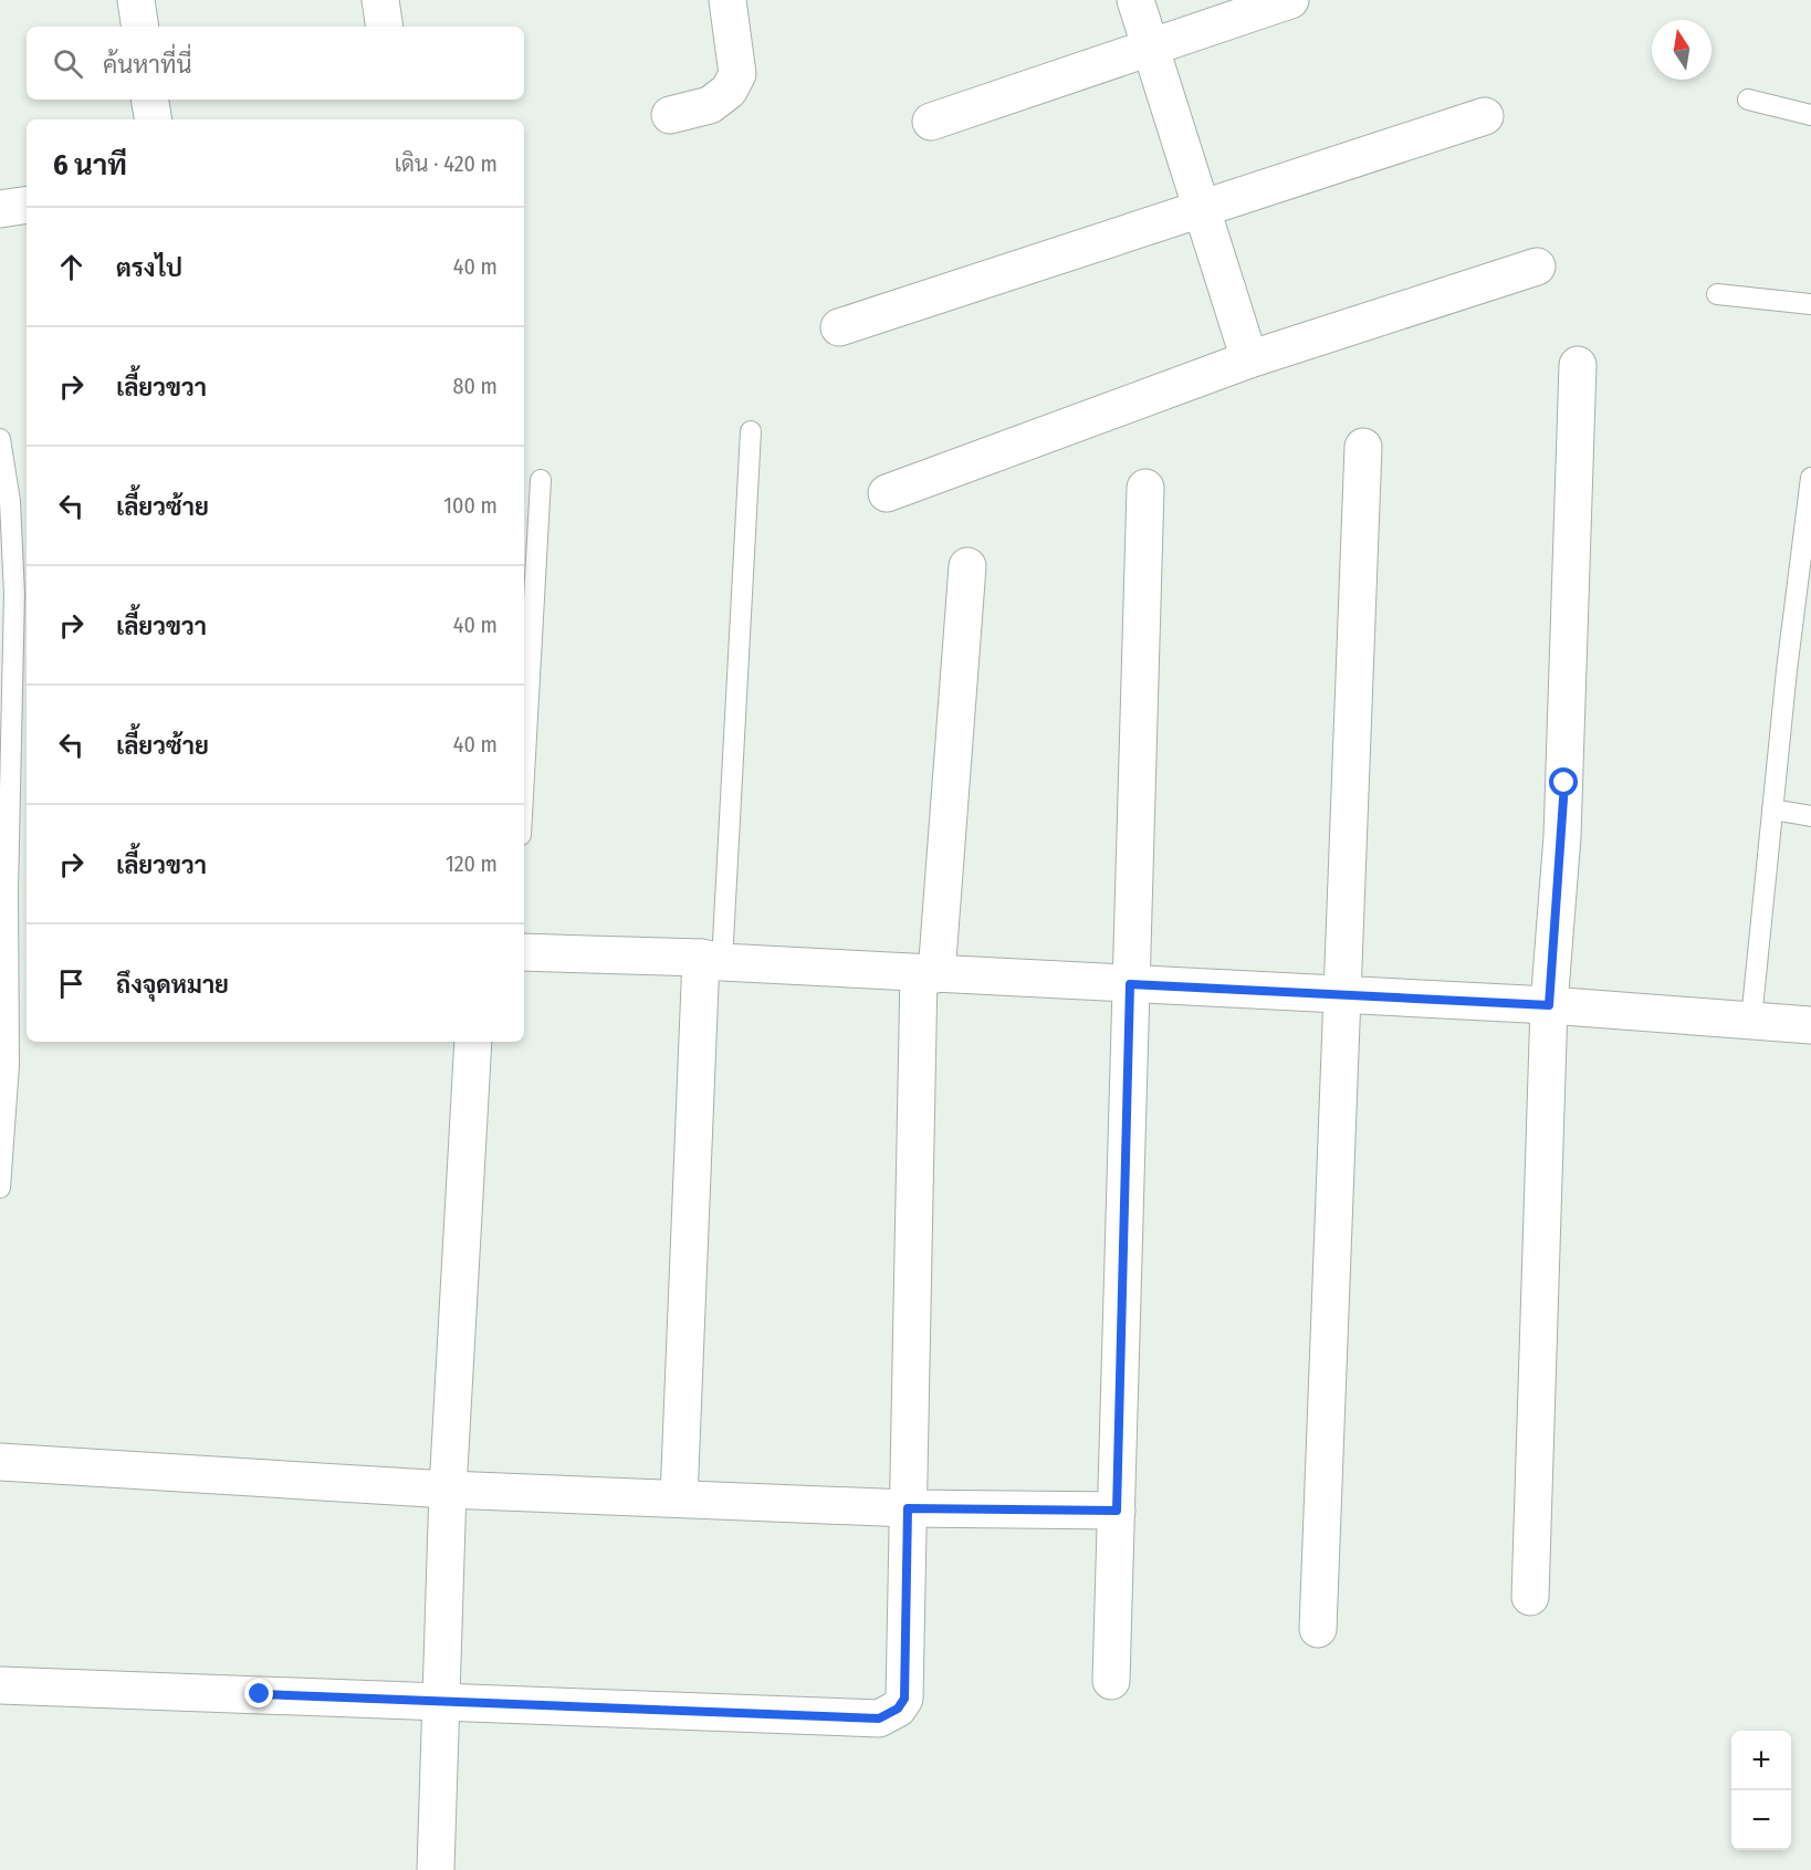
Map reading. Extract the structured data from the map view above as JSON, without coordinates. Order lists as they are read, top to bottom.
{
  "north": "top",
  "page": {
    "search": "ค้นหาที่นี่",
    "heading": ["6 นาที", "เดิน · 420 m"],
    "list": [
      ["ตรงไป", "40 m"],
      ["เลี้ยวขวา", "80 m"],
      ["เลี้ยวซ้าย", "100 m"],
      ["เลี้ยวขวา", "40 m"],
      ["เลี้ยวซ้าย", "40 m"],
      ["เลี้ยวขวา", "120 m"],
      "ถึงจุดหมาย"
    ],
    "map_buttons": ["+", "−"]
  }
}
